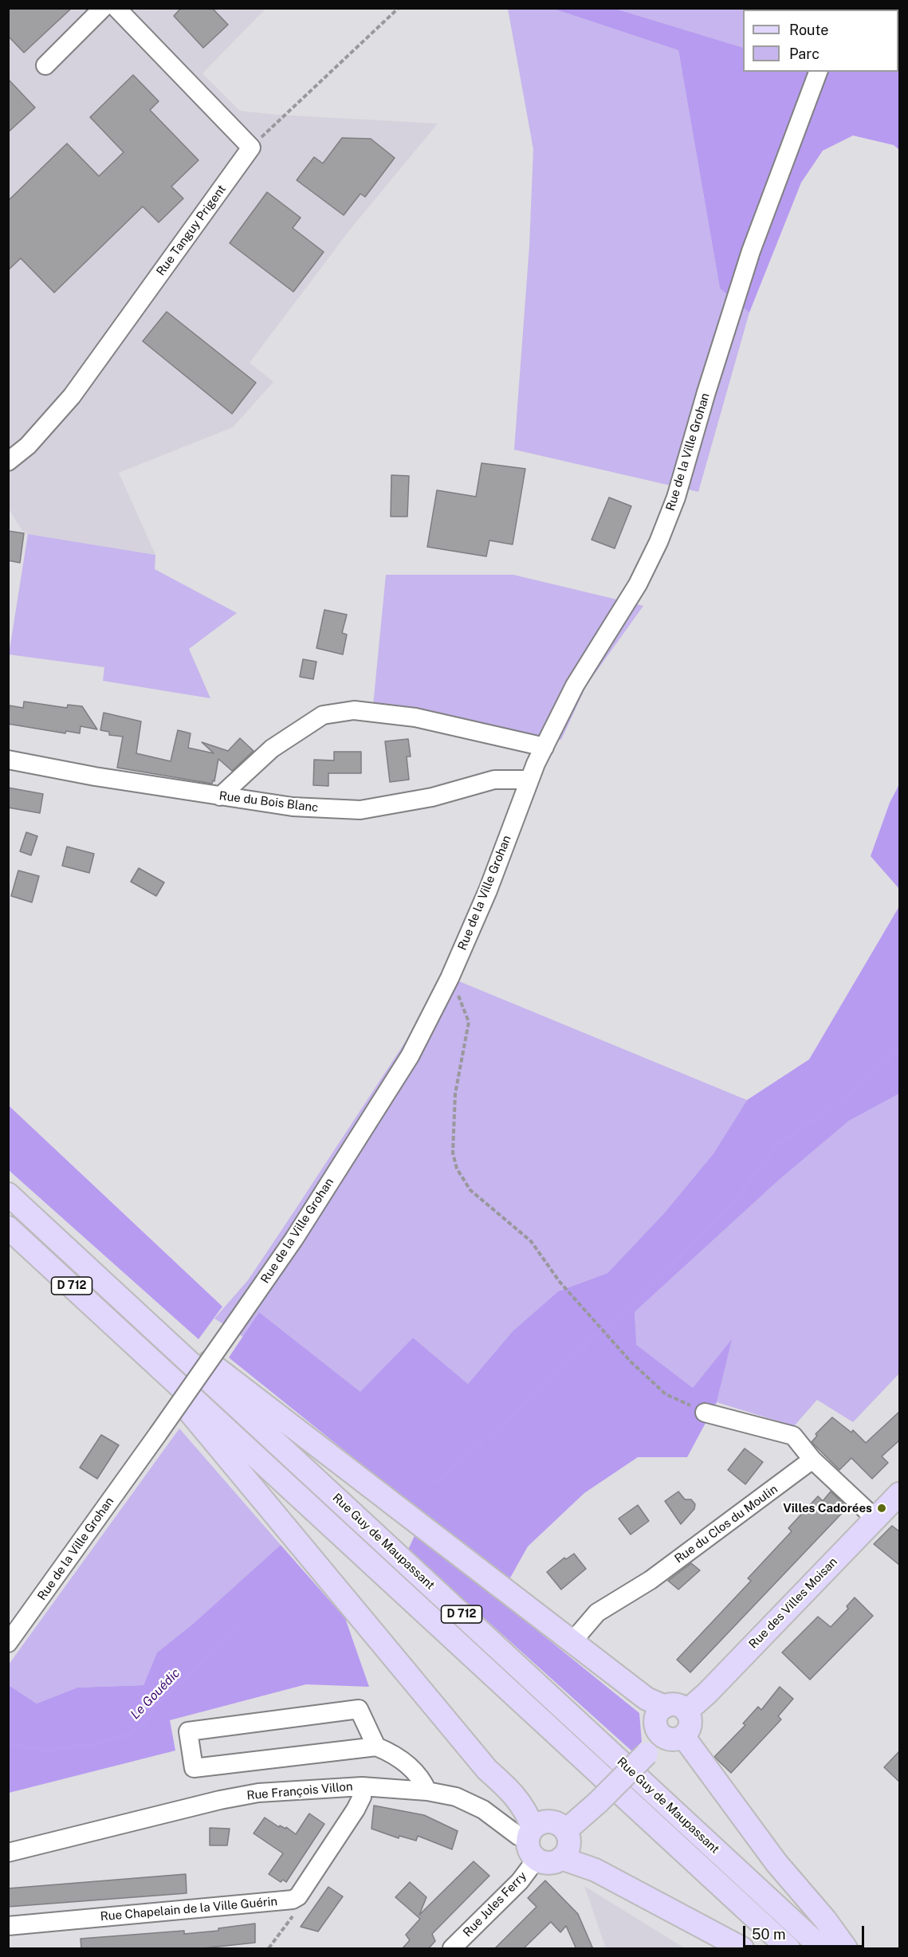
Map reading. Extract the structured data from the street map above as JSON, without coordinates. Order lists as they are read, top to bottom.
{
  "streets": {
    "main road": ["D 712", "Rue Guy de Maupassant", "Rue des Villes Moisan"],
    "street": [
      "Rue Tanguy Prigent",
      "Rue de la Ville Grohan",
      "Rue du Bois Blanc",
      "Rue du Clos du Moulin",
      "Rue François Villon",
      "Rue Jules Ferry",
      "Rue Chapelain de la Ville Guérin"
    ]
  },
  "crossings": [
    ["Rue de la Ville Grohan", "Rue du Bois Blanc"],
    ["Rue François Villon", "Rue Jules Ferry"],
    ["Rue François Villon", "Rue Chapelain de la Ville Guérin"]
  ],
  "water": ["Le Gouédic"],
  "places": ["Villes Cadorées"],
  "legend": ["Route", "Parc"],
  "scale_bar": "50 m"
}
